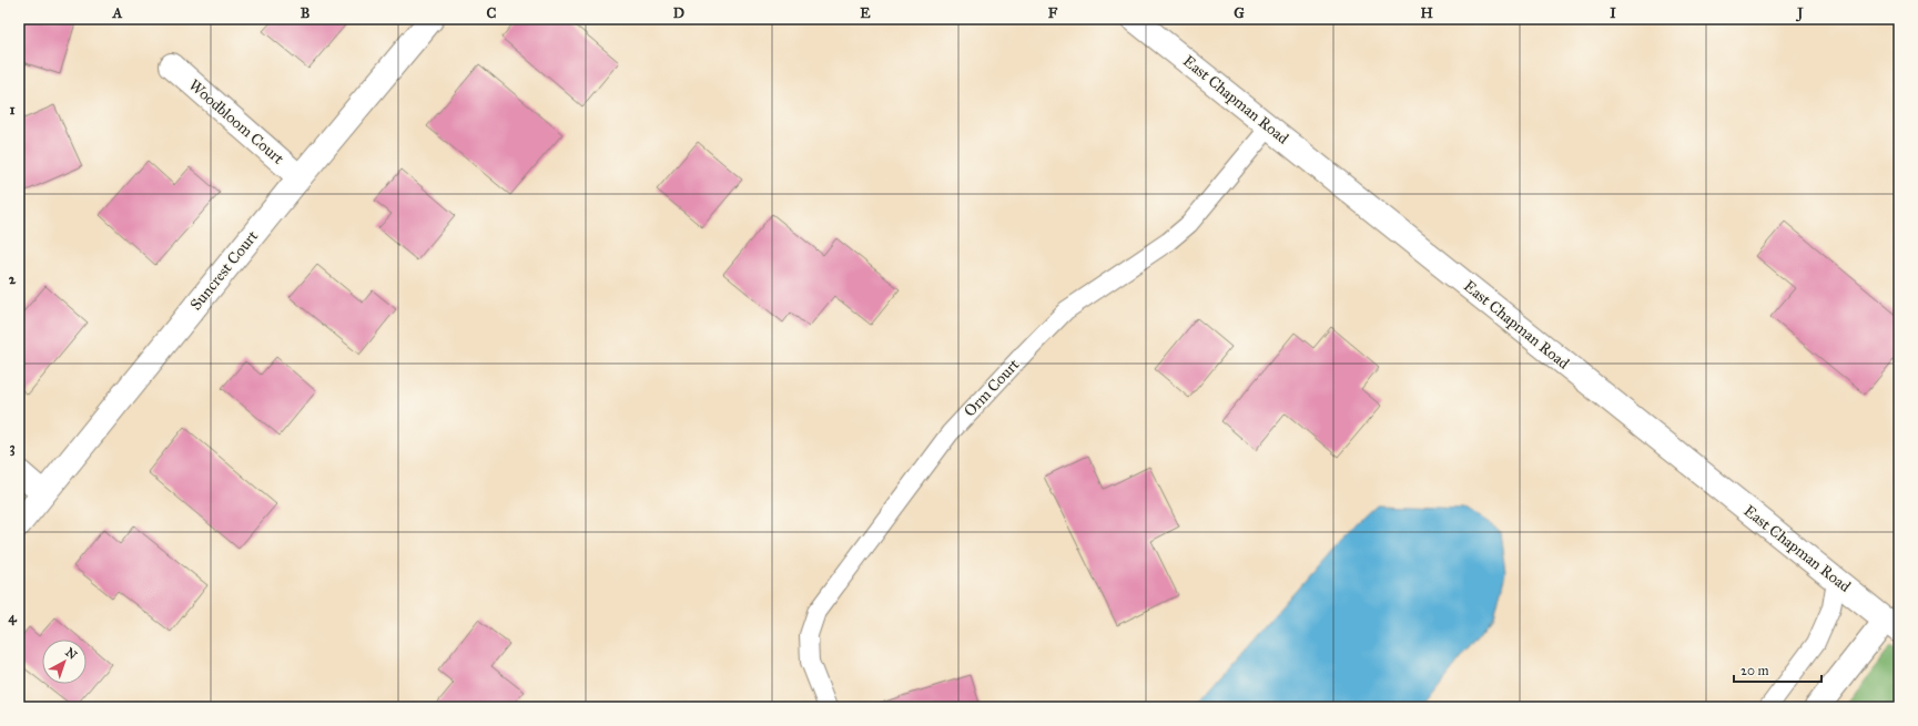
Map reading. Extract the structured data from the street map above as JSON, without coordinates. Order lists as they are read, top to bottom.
{
  "streets": {
    "street": ["East Chapman Road", "Woodbloom Court", "Suncrest Court"],
    "lane": ["Orm Court"]
  },
  "crossings": [
    ["East Chapman Road", "Orm Court"],
    ["Woodbloom Court", "Suncrest Court"]
  ],
  "scale_bar": "20 m",
  "north": "top right",
  "grid": {
    "columns": [
      "A",
      "B",
      "C",
      "D",
      "E",
      "F",
      "G",
      "H",
      "I",
      "J"
    ],
    "rows": [
      "1",
      "2",
      "3",
      "4"
    ]
  }
}
